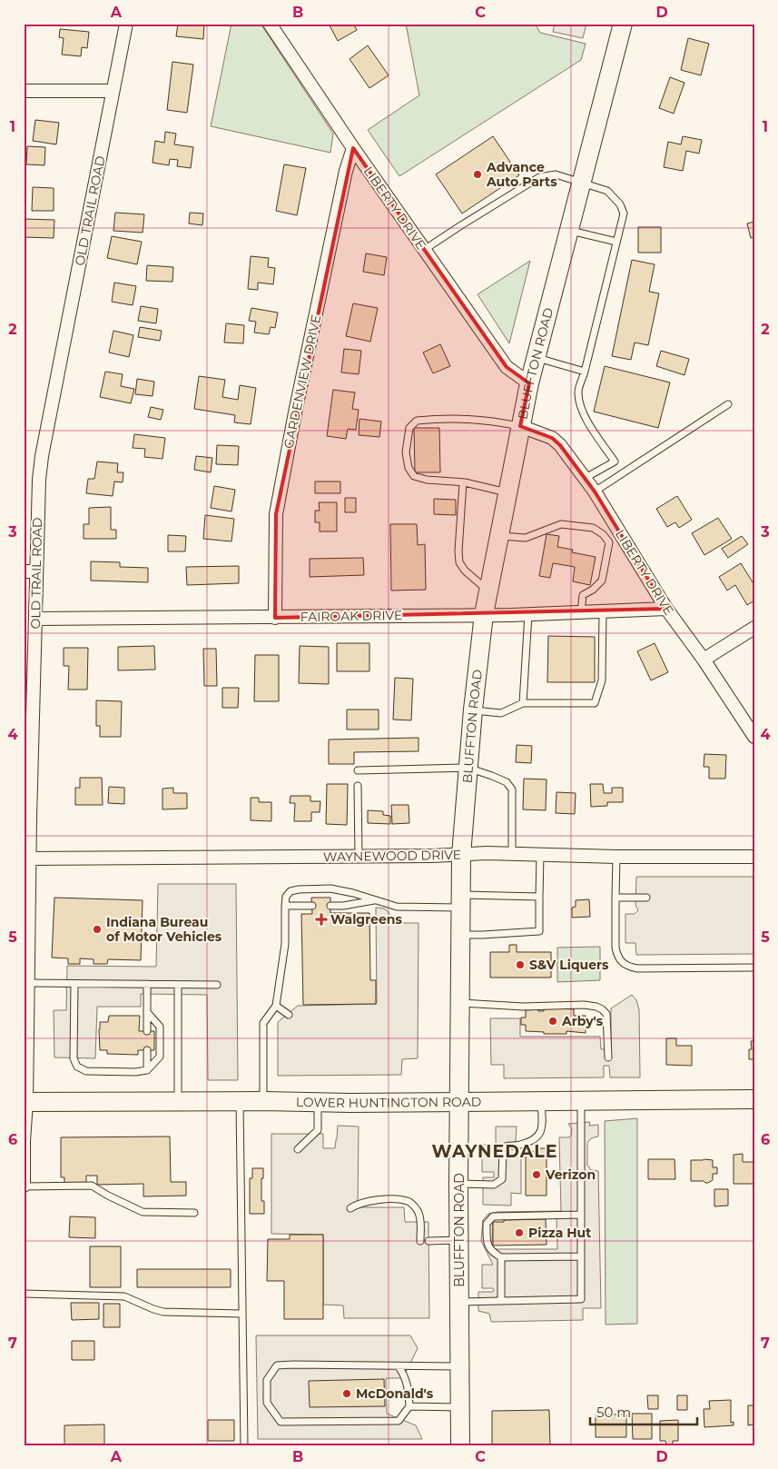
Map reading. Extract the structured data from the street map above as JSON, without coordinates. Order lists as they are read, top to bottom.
{
  "streets": {
    "main road": ["BLUFFTON ROAD", "LOWER HUNTINGTON ROAD"],
    "street": [
      "LIBERTY DRIVE",
      "OLD TRAIL ROAD",
      "GARDENVIEW DRIVE",
      "FAIROAK DRIVE",
      "WAYNEWOOD DRIVE"
    ]
  },
  "crossings": [
    ["LIBERTY DRIVE", "BLUFFTON ROAD"],
    ["LIBERTY DRIVE", "GARDENVIEW DRIVE"],
    ["LIBERTY DRIVE", "FAIROAK DRIVE"],
    ["OLD TRAIL ROAD", "FAIROAK DRIVE"],
    ["OLD TRAIL ROAD", "WAYNEWOOD DRIVE"],
    ["OLD TRAIL ROAD", "LOWER HUNTINGTON ROAD"],
    ["BLUFFTON ROAD", "FAIROAK DRIVE"],
    ["BLUFFTON ROAD", "WAYNEWOOD DRIVE"],
    ["BLUFFTON ROAD", "LOWER HUNTINGTON ROAD"],
    ["GARDENVIEW DRIVE", "FAIROAK DRIVE"]
  ],
  "districts": ["WAYNEDALE"],
  "places": {
    "other": [
      "Advance Auto Parts",
      "Indiana Bureau of Motor Vehicles",
      "S&V Liquers",
      "Arby's",
      "Verizon",
      "Pizza Hut",
      "McDonald's"
    ],
    "health": ["Walgreens"]
  },
  "scale_bar": "50 m",
  "grid": {
    "columns": [
      "A",
      "B",
      "C",
      "D"
    ],
    "rows": [
      "1",
      "2",
      "3",
      "4",
      "5",
      "6",
      "7"
    ]
  }
}
